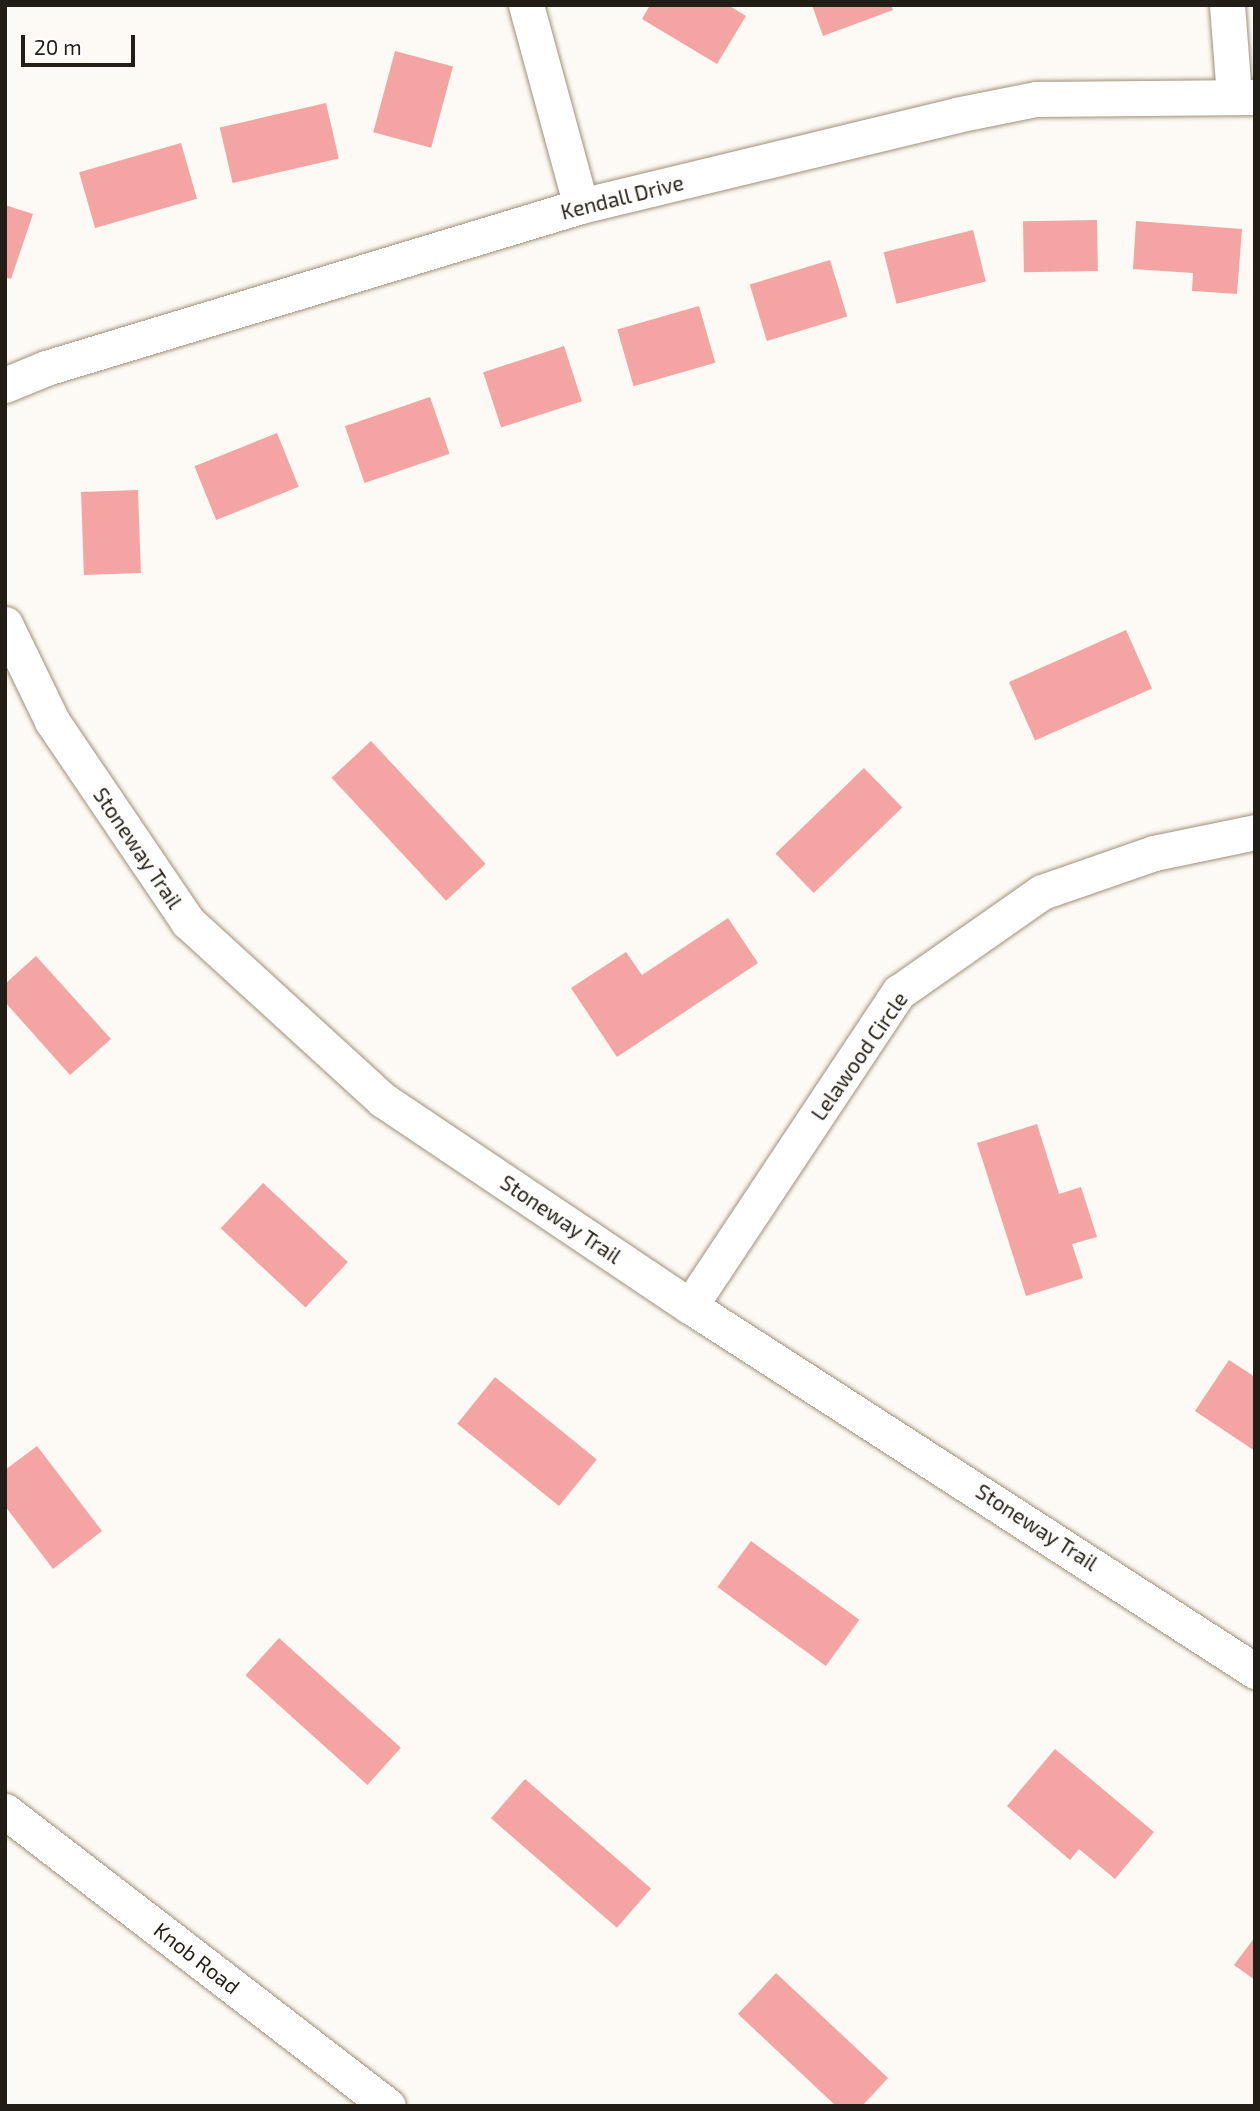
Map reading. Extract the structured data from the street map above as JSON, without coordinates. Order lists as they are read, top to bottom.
{
  "streets": {
    "street": [
      "Kendall Drive",
      "Stoneway Trail",
      "Lelawood Circle",
      "Knob Road"
    ]
  },
  "crossings": [
    ["Stoneway Trail", "Lelawood Circle"]
  ],
  "scale_bar": "20 m"
}
